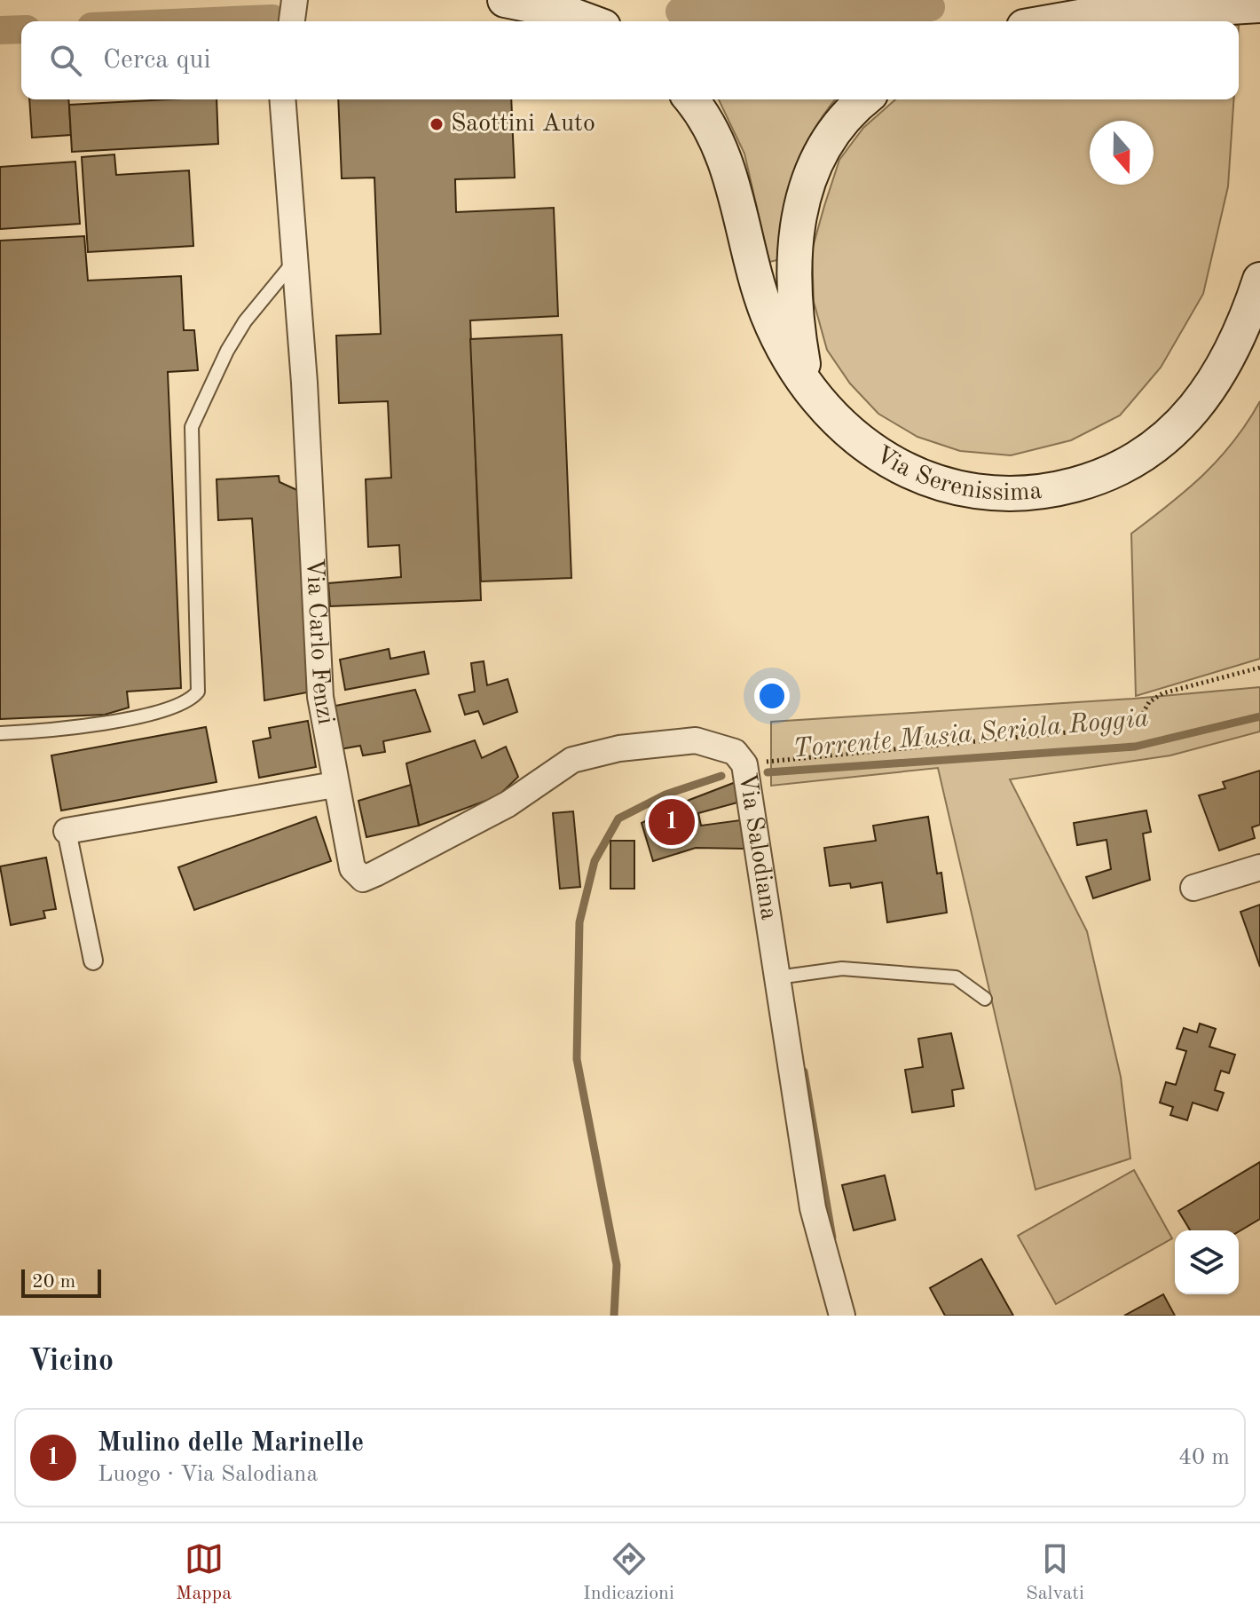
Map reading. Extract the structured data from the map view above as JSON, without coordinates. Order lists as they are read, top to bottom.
{
  "streets": {
    "main road": ["Via Serenissima"],
    "street": ["Via Carlo Fenzi", "Via Salodiana"]
  },
  "crossings": [
    ["Via Carlo Fenzi", "Via Salodiana"]
  ],
  "water": ["Torrente Musia Seriola Roggia"],
  "places": ["Saottini Auto"],
  "scale_bar": "20 m",
  "north": "bottom",
  "page": {
    "search": "Cerca qui",
    "pins": "1",
    "scale": "20 m",
    "heading": "Vicino",
    "list": [
      {
        "mark": "1",
        "name": "Mulino delle Marinelle",
        "note": "Luogo · Via Salodiana",
        "value": "40 m"
      }
    ],
    "nav": ["Mappa", "Indicazioni", "Salvati"]
  }
}
